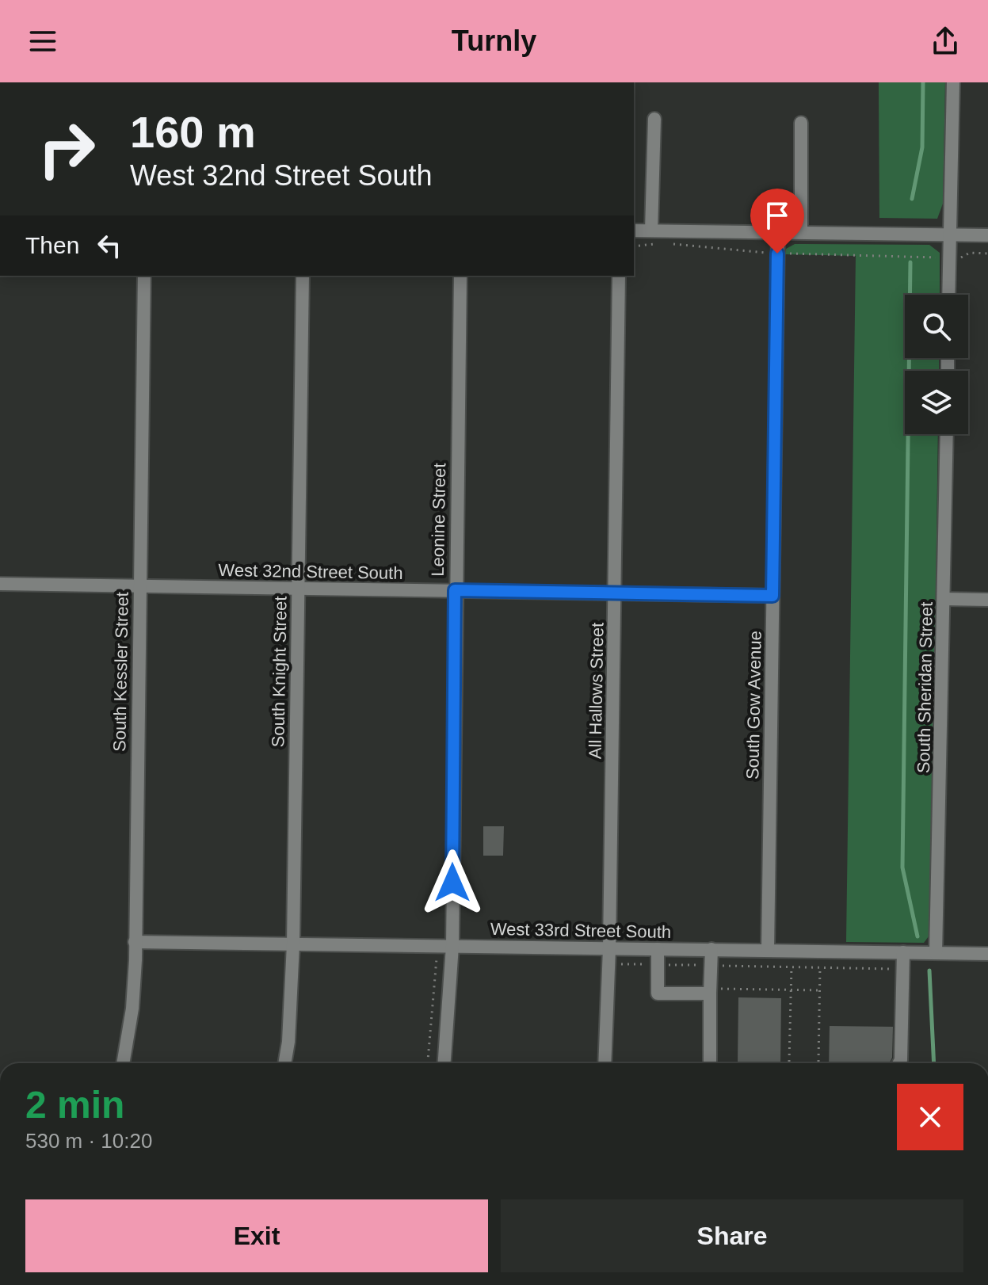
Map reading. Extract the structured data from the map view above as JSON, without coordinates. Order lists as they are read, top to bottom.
{
  "streets": {
    "street": [
      "Leonine Street",
      "West 32nd Street South",
      "South Kessler Street",
      "South Knight Street",
      "South Sheridan Street",
      "All Hallows Street",
      "South Gow Avenue",
      "West 33rd Street South"
    ]
  },
  "crossings": [
    ["Leonine Street", "West 32nd Street South"],
    ["Leonine Street", "West 33rd Street South"],
    ["West 32nd Street South", "South Kessler Street"],
    ["West 32nd Street South", "South Knight Street"],
    ["West 32nd Street South", "All Hallows Street"],
    ["West 32nd Street South", "South Gow Avenue"],
    ["South Kessler Street", "West 33rd Street South"],
    ["South Knight Street", "West 33rd Street South"],
    ["South Sheridan Street", "West 33rd Street South"],
    ["All Hallows Street", "West 33rd Street South"],
    ["South Gow Avenue", "West 33rd Street South"]
  ],
  "page": {
    "header": "Turnly",
    "turn": ["160 m", "West 32nd Street South"],
    "then": "Then",
    "heading": ["2 min", "530 m · 10:20"],
    "buttons": ["Exit", "Share"]
  }
}
